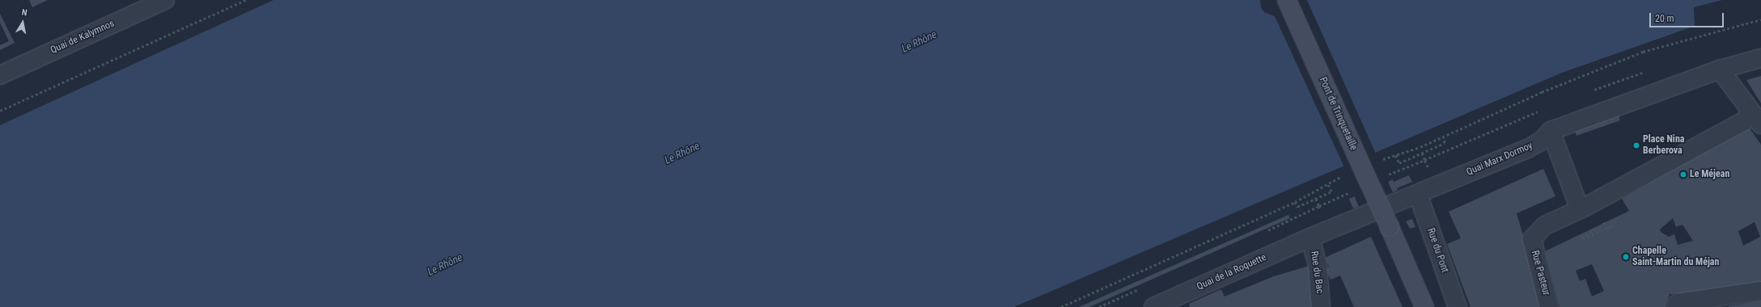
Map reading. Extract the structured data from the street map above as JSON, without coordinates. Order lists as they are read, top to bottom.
{
  "streets": {
    "main road": ["Pont de Trinquetaille"],
    "street": [
      "Quai de Kalymnos",
      "Quai Marx Dormoy",
      "Rue du Pont",
      "Quai de la Roquette",
      "Rue du Bac",
      "Rue Pasteur"
    ]
  },
  "crossings": [
    ["Quai Marx Dormoy", "Rue du Pont"],
    ["Quai Marx Dormoy", "Quai de la Roquette"],
    ["Quai Marx Dormoy", "Rue du Bac"],
    ["Quai de la Roquette", "Rue du Bac"]
  ],
  "water": ["Le Rhône"],
  "places": ["Place Nina Berberova", "Le Méjean", "Chapelle Saint-Martin du Méjan"],
  "scale_bar": "20 m",
  "north": "top"
}
